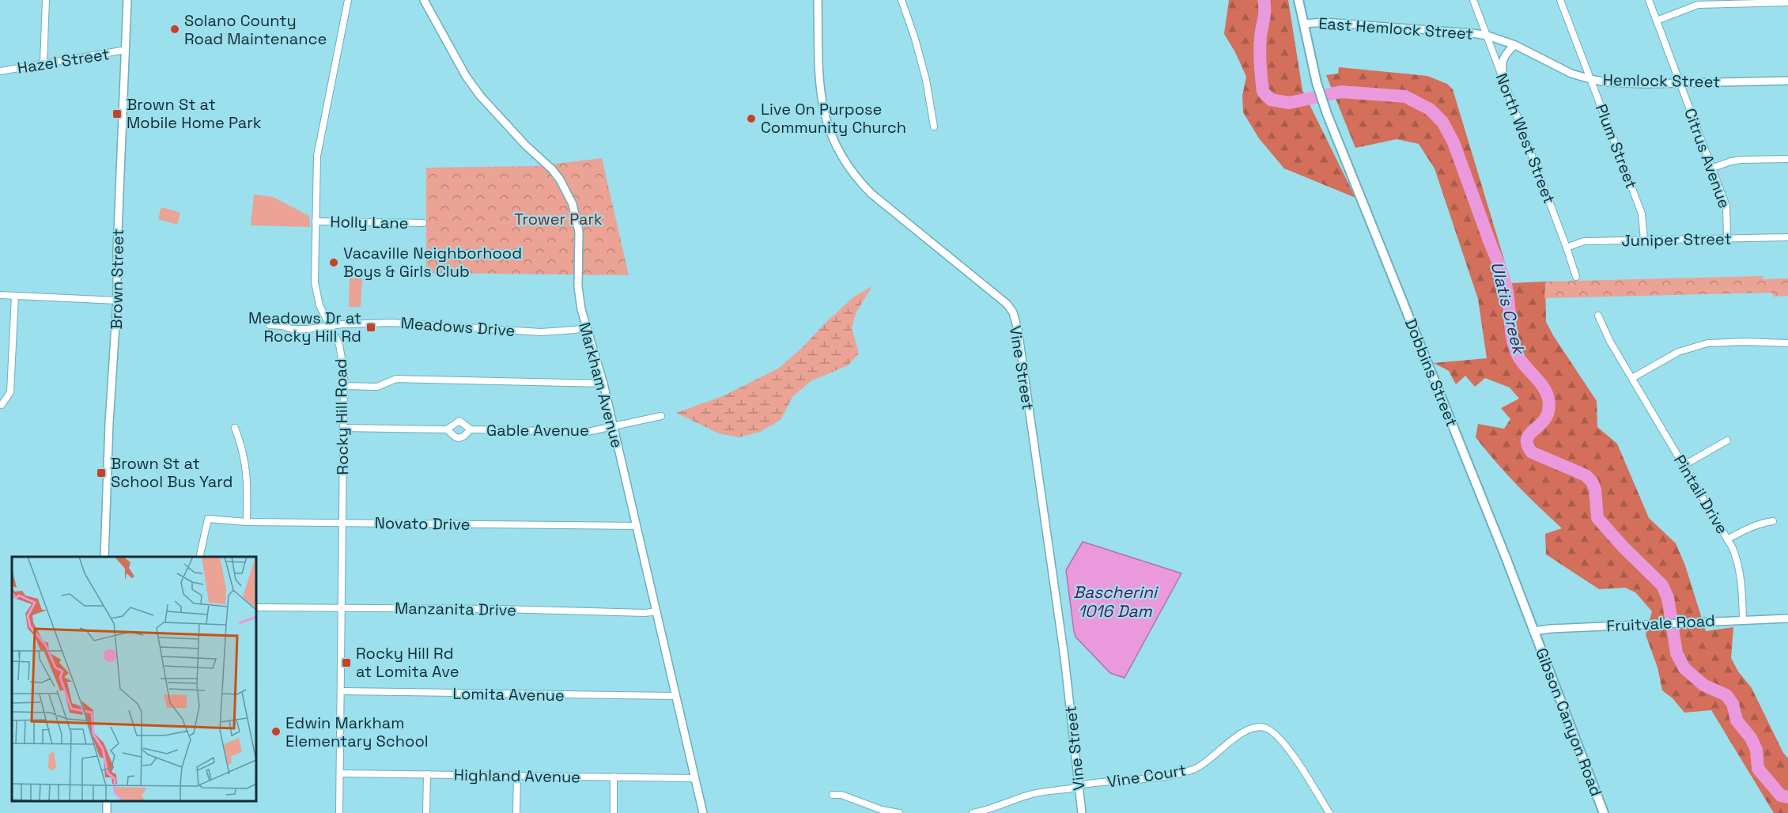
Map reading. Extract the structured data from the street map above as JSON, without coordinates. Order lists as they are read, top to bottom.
{
  "streets": {
    "main road": ["Dobbins Street", "Gibson Canyon Road"],
    "street": [
      "East Hemlock Street",
      "Hazel Street",
      "Hemlock Street",
      "North West Street",
      "Plum Street",
      "Citrus Avenue",
      "Holly Lane",
      "Juniper Street",
      "Brown Street",
      "Meadows Drive",
      "Vine Street",
      "Markham Avenue",
      "Rocky Hill Road",
      "Gable Avenue",
      "Pintail Drive",
      "Novato Drive",
      "Manzanita Drive",
      "Fruitvale Road",
      "Lomita Avenue",
      "Highland Avenue",
      "Vine Court"
    ]
  },
  "crossings": [
    ["East Hemlock Street", "Hemlock Street"],
    ["East Hemlock Street", "North West Street"],
    ["East Hemlock Street", "Dobbins Street"],
    ["Hazel Street", "Brown Street"],
    ["Hemlock Street", "North West Street"],
    ["Hemlock Street", "Plum Street"],
    ["Hemlock Street", "Citrus Avenue"],
    ["North West Street", "Juniper Street"],
    ["Plum Street", "Juniper Street"],
    ["Citrus Avenue", "Juniper Street"],
    ["Holly Lane", "Rocky Hill Road"],
    ["Meadows Drive", "Markham Avenue"],
    ["Meadows Drive", "Rocky Hill Road"],
    ["Vine Street", "Vine Court"],
    ["Dobbins Street", "Fruitvale Road"],
    ["Dobbins Street", "Gibson Canyon Road"],
    ["Markham Avenue", "Gable Avenue"],
    ["Markham Avenue", "Novato Drive"],
    ["Markham Avenue", "Manzanita Drive"],
    ["Markham Avenue", "Lomita Avenue"],
    ["Markham Avenue", "Highland Avenue"],
    ["Rocky Hill Road", "Gable Avenue"],
    ["Rocky Hill Road", "Novato Drive"],
    ["Rocky Hill Road", "Manzanita Drive"],
    ["Rocky Hill Road", "Lomita Avenue"],
    ["Rocky Hill Road", "Highland Avenue"],
    ["Pintail Drive", "Fruitvale Road"],
    ["Fruitvale Road", "Gibson Canyon Road"]
  ],
  "water": ["Ulatis Creek", "Bascherini 1016 Dam"],
  "parks": ["Trower Park"],
  "places": {
    "other": [
      "Solano County Road Maintenance",
      "Live On Purpose Community Church",
      "Vacaville Neighborhood Boys & Girls Club",
      "Edwin Markham Elementary School"
    ],
    "transit": [
      "Brown St at Mobile Home Park",
      "Meadows Dr at Rocky Hill Rd",
      "Brown St at School Bus Yard",
      "Rocky Hill Rd at Lomita Ave"
    ]
  }
}
